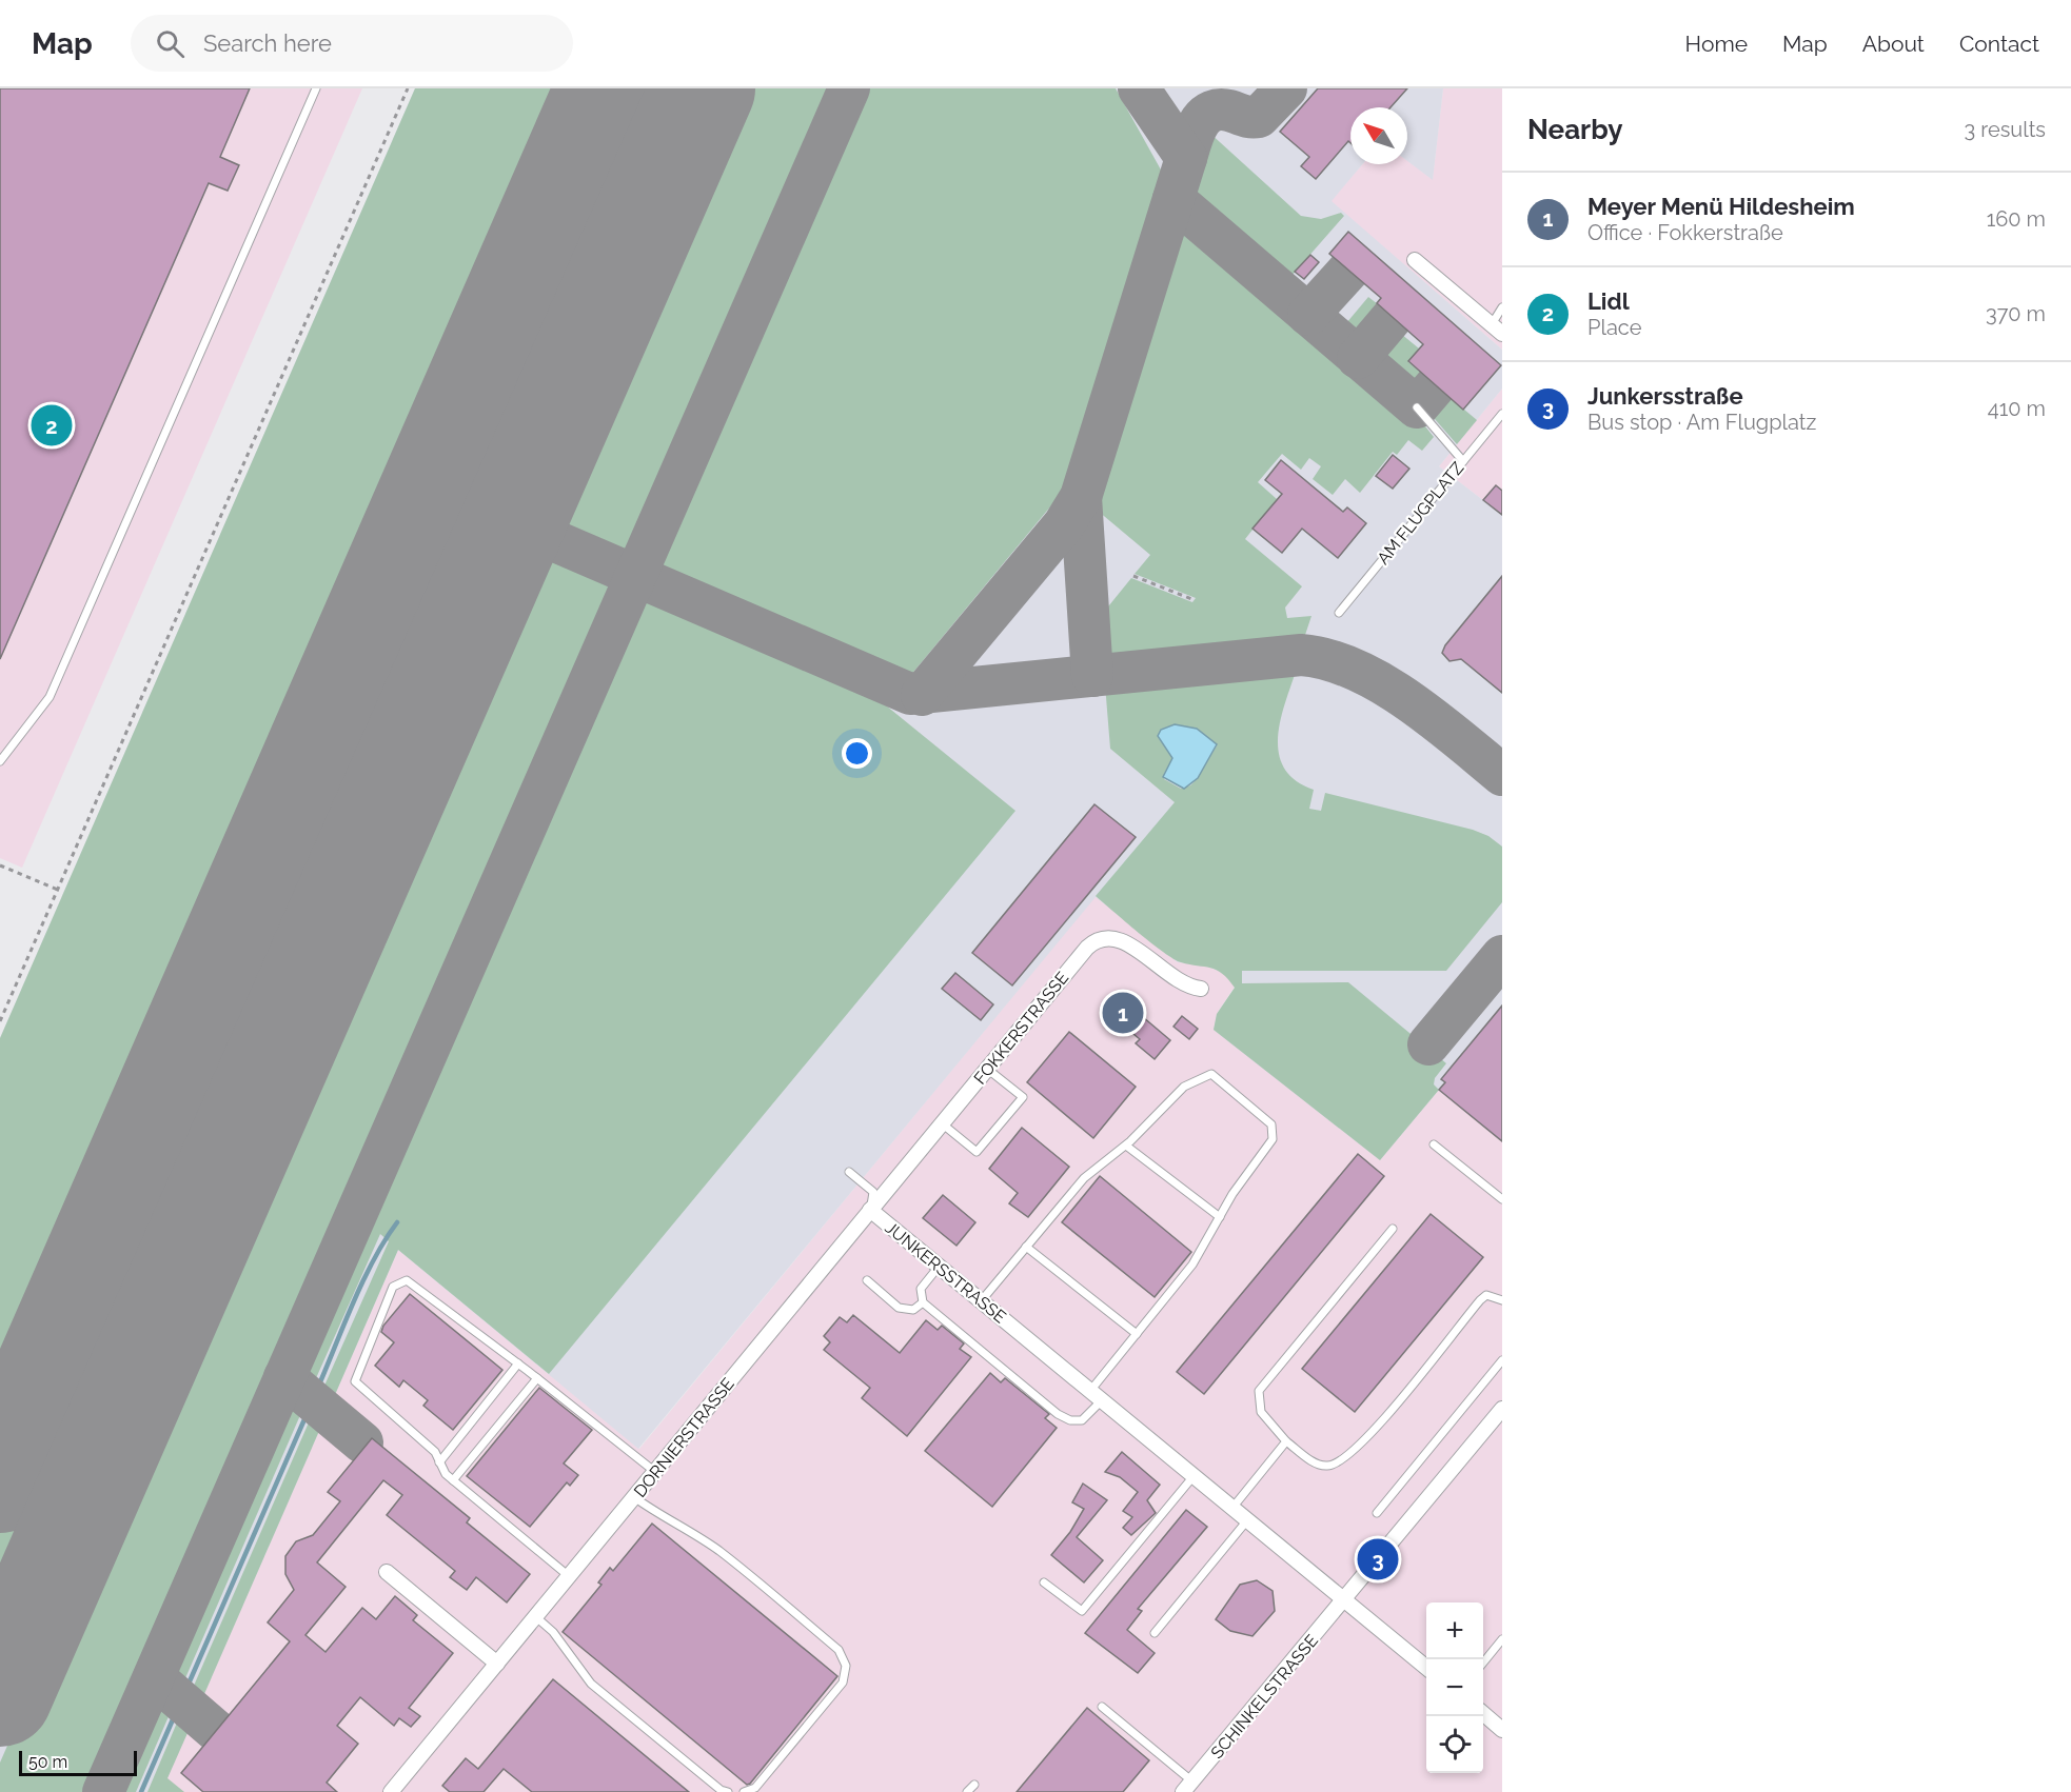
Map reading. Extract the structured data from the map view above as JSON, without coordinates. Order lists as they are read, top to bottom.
{
  "streets": {
    "street": [
      "FOKKERSTRASSE",
      "JUNKERSSTRASSE",
      "DORNIERSTRASSE",
      "SCHINKELSTRASSE"
    ],
    "lane": ["AM FLUGPLATZ"]
  },
  "crossings": [
    ["FOKKERSTRASSE", "JUNKERSSTRASSE"],
    ["FOKKERSTRASSE", "DORNIERSTRASSE"],
    ["JUNKERSSTRASSE", "DORNIERSTRASSE"],
    ["JUNKERSSTRASSE", "SCHINKELSTRASSE"]
  ],
  "scale_bar": "50 m",
  "north": "top left",
  "page": {
    "header": "Map",
    "search": "Search here",
    "nav": [
      "Home",
      "Map",
      "About",
      "Contact"
    ],
    "heading": ["Nearby", "3 results"],
    "list": [
      {
        "mark": "1",
        "name": "Meyer Menü Hildesheim",
        "note": "Office · Fokkerstraße",
        "value": "160 m"
      },
      {
        "mark": "2",
        "name": "Lidl",
        "note": "Place",
        "value": "370 m"
      },
      {
        "mark": "3",
        "name": "Junkersstraße",
        "note": "Bus stop · Am Flugplatz",
        "value": "410 m"
      }
    ],
    "pins": ["2", "1", "3"],
    "map_buttons": ["+", "−"],
    "scale": "50 m"
  }
}
